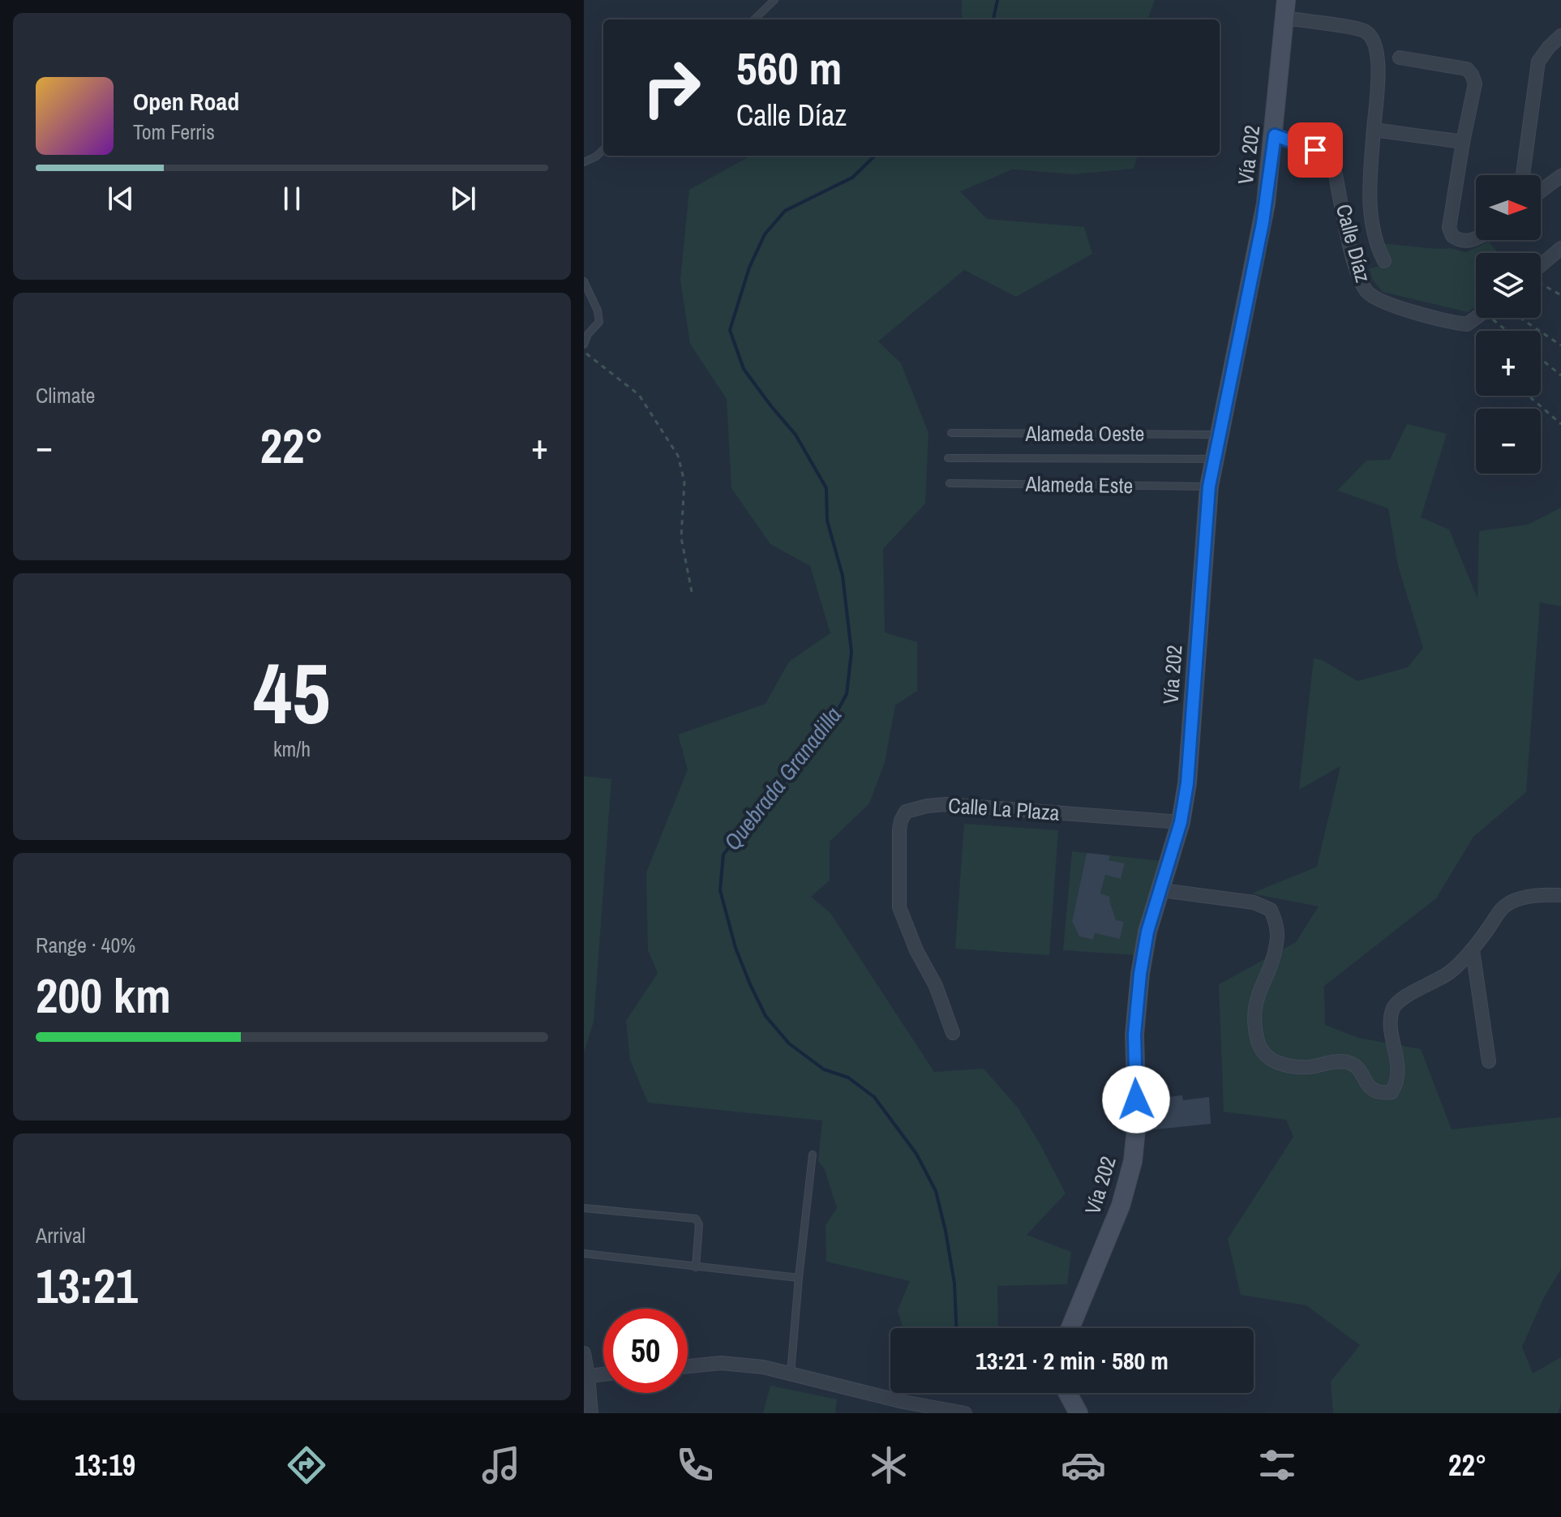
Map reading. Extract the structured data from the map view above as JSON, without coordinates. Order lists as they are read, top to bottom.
{
  "streets": {
    "main road": ["Vía 202"],
    "street": ["Calle Díaz", "Calle La Plaza"],
    "lane": ["Alameda Oeste", "Alameda Este"]
  },
  "crossings": [
    ["Vía 202", "Calle Díaz"],
    ["Vía 202", "Alameda Oeste"],
    ["Vía 202", "Alameda Este"],
    ["Vía 202", "Calle La Plaza"]
  ],
  "water": ["Quebrada Granadilla"],
  "north": "right",
  "page": {
    "turn": ["560 m", "Calle Díaz"],
    "song": ["Open Road", "Tom Ferris"],
    "map_buttons": ["+", "−"],
    "tile": [
      "Climate",
      ["45", "km/h"],
      ["Range · 40%", "200 km"],
      ["Arrival", "13:21"]
    ],
    "heat": ["−", "22°", "+"],
    "limit": "50",
    "trip": "13:21 · 2 min · 580 m",
    "tabs": ["13:19", "22°"]
  }
}
